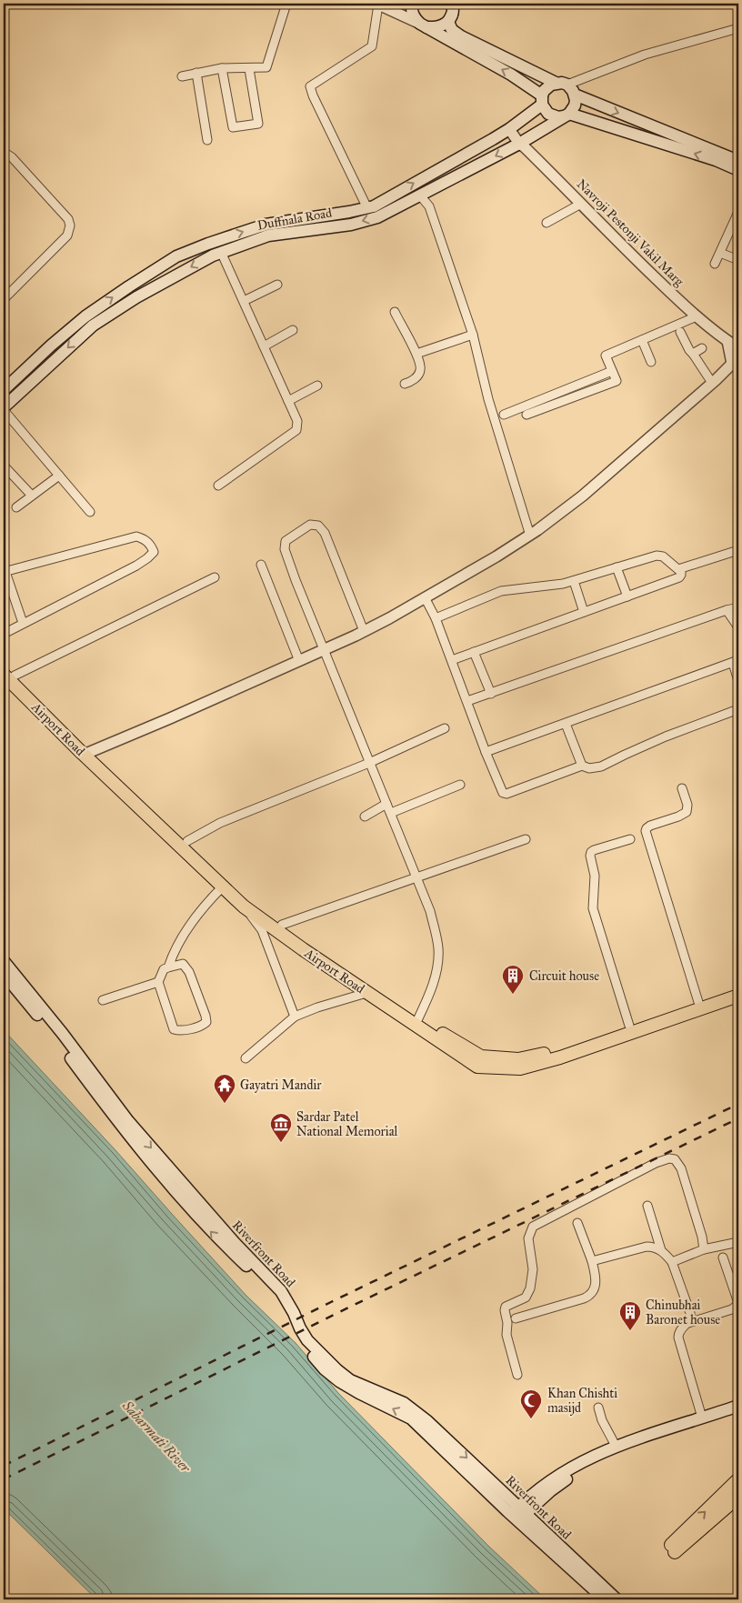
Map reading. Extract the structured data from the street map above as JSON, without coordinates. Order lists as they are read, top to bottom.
{
  "streets": {
    "main road": ["Duffnala Road", "Airport Road", "Riverfront Road"],
    "street": ["Navroji Pestonji Vakil Marg"]
  },
  "crossings": [
    ["Duffnala Road", "Navroji Pestonji Vakil Marg"]
  ],
  "water": ["Sabarmati River"],
  "places": {
    "building": ["Circuit house", "Chinubhai Baronet house"],
    "temple": ["Gayatri Mandir"],
    "museum": ["Sardar Patel National Memorial"],
    "mosque": ["Khan Chishti masijd"]
  }
}
